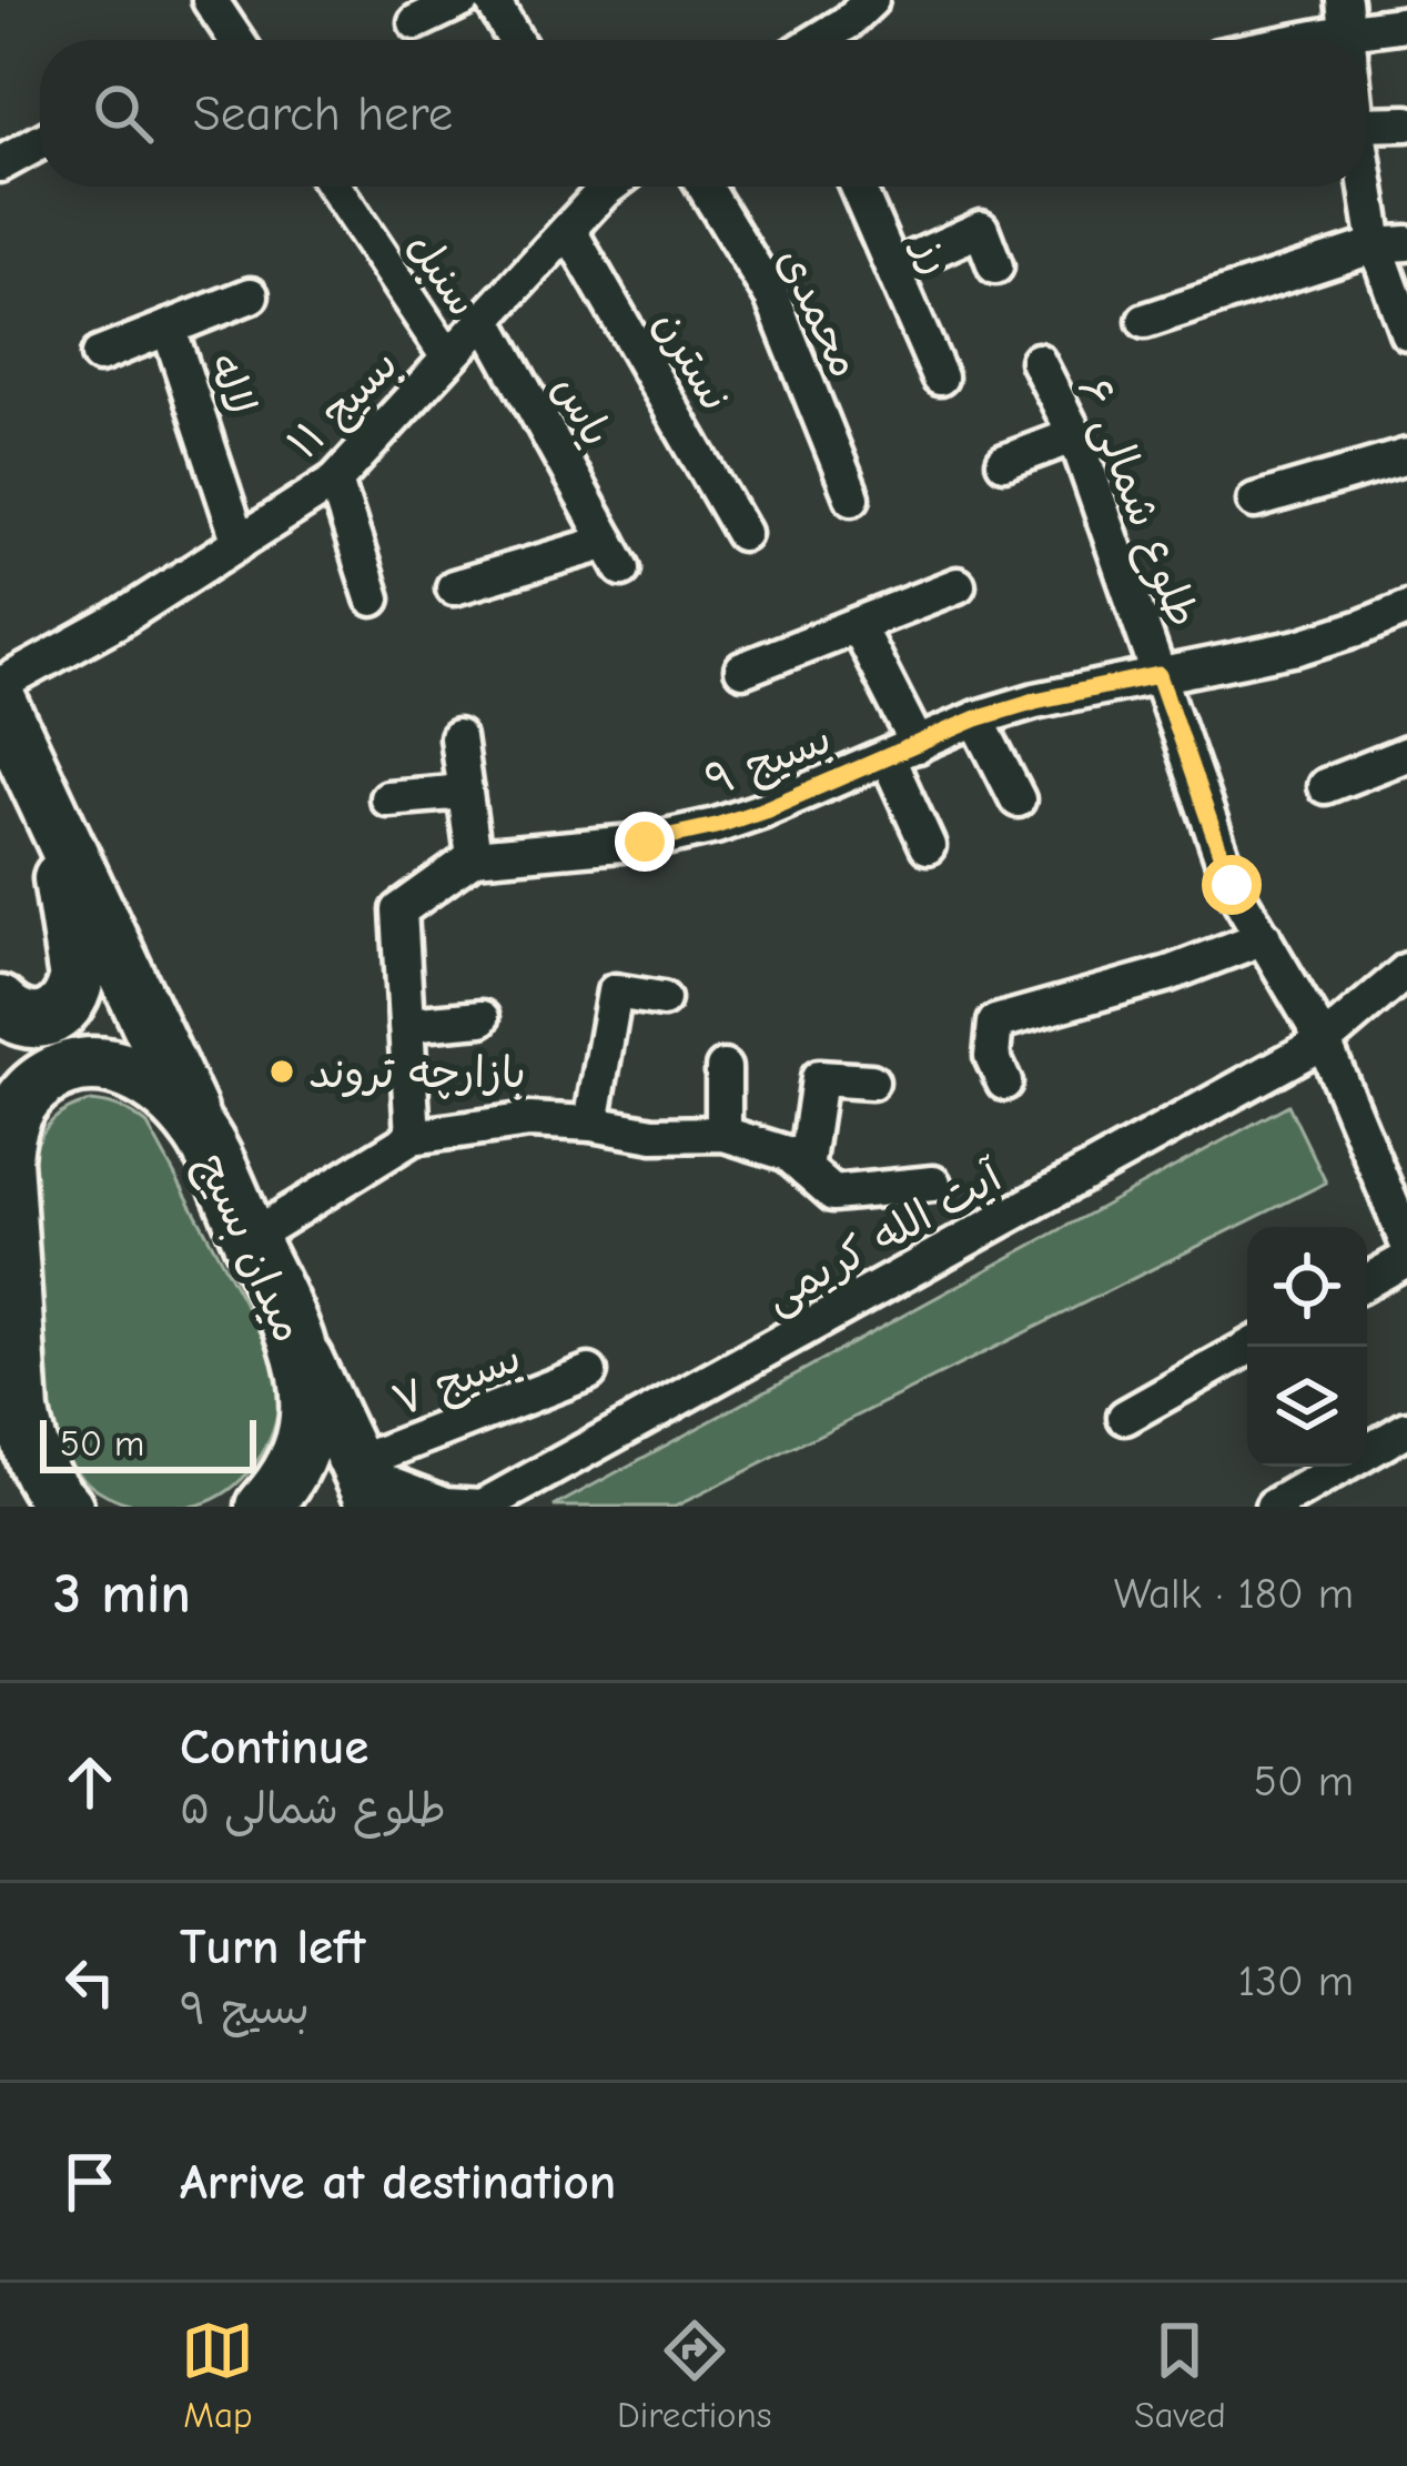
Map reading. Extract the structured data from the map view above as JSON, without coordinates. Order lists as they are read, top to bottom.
{
  "streets": {
    "highway": ["میدان بسیج"],
    "street": [
      "رز",
      "سنبل",
      "محمدی",
      "نسترن",
      "لاله",
      "بسیج ۱۱",
      "یاس",
      "طلوع شمالی ۶",
      "بسیج ۹",
      "آیت الله کریمی",
      "بسیج ۷"
    ]
  },
  "crossings": [
    ["سنبل", "بسیج ۱۱"],
    ["نسترن", "بسیج ۱۱"],
    ["لاله", "بسیج ۱۱"],
    ["بسیج ۱۱", "یاس"],
    ["طلوع شمالی ۶", "بسیج ۹"],
    ["طلوع شمالی ۶", "آیت الله کریمی"]
  ],
  "places": ["بازارچه تروند"],
  "scale_bar": "50 m",
  "page": {
    "search": "Search here",
    "scale": "50 m",
    "heading": ["3 min", "Walk · 180 m"],
    "list": [
      ["Continue", "طلوع شمالی ۵", "50 m"],
      ["Turn left", "بسیج ۹", "130 m"],
      "Arrive at destination"
    ],
    "nav": ["Map", "Directions", "Saved"]
  }
}
